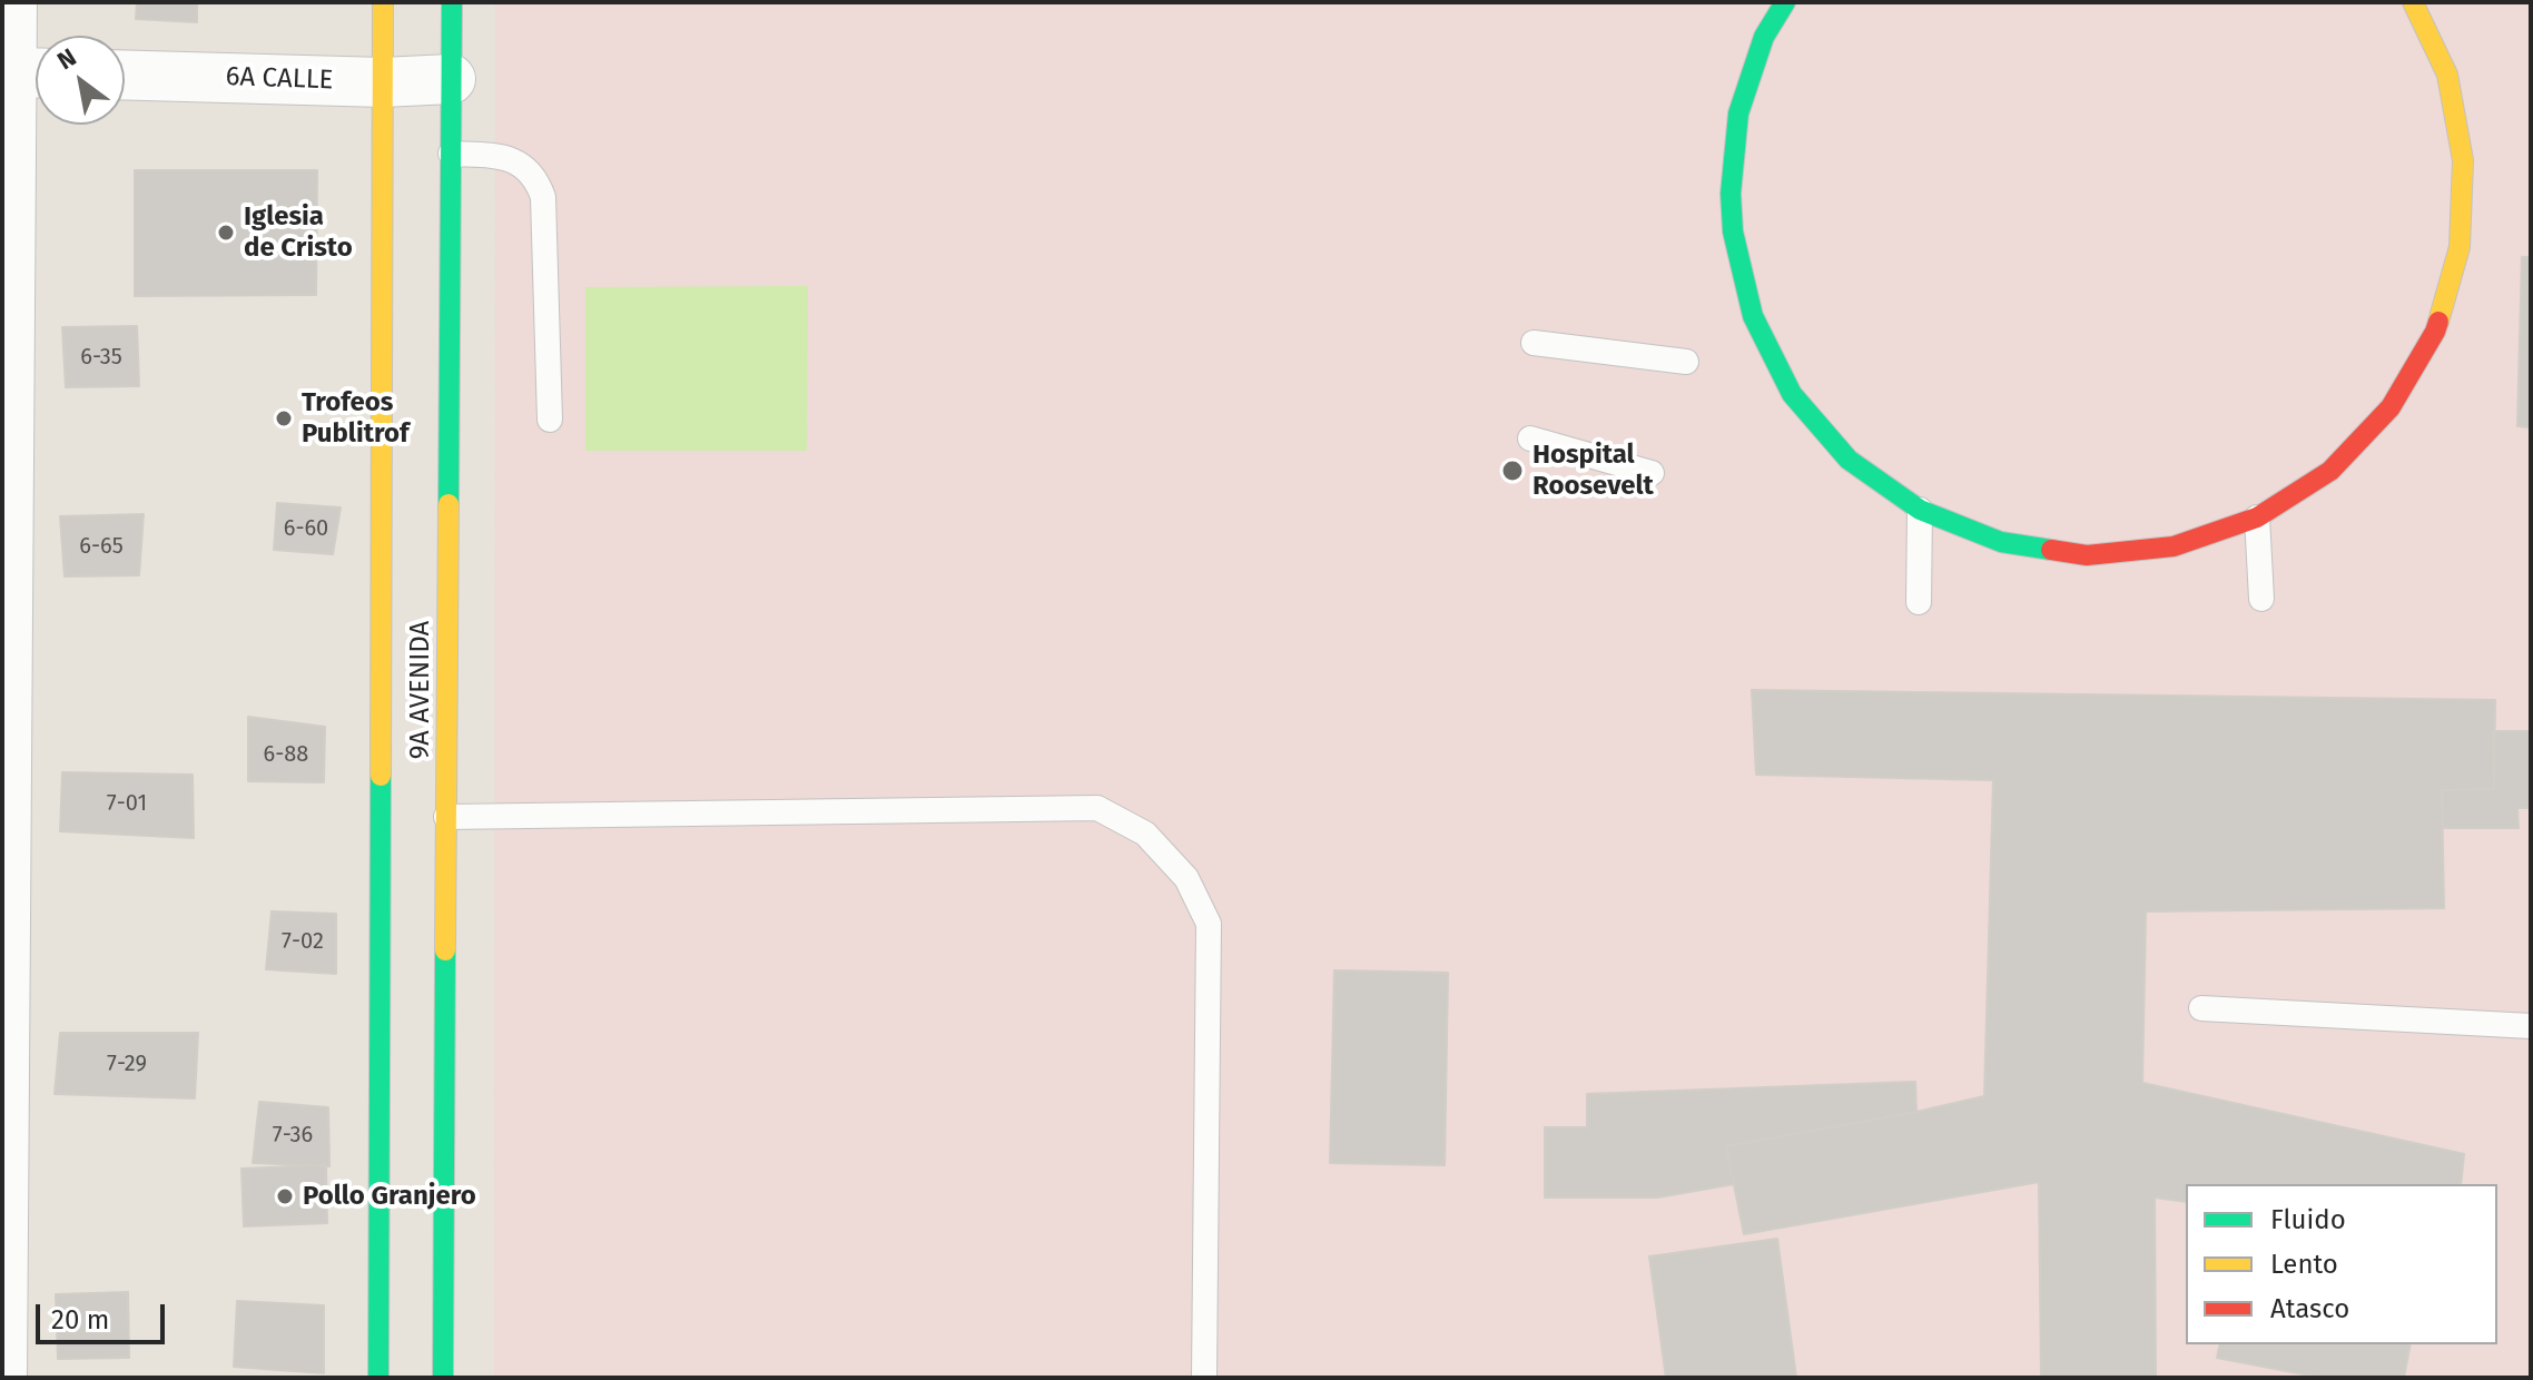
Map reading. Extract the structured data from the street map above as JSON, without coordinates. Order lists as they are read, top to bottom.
{
  "streets": {
    "main road": ["9A AVENIDA"],
    "street": ["6A CALLE"]
  },
  "crossings": [
    ["6A CALLE", "9A AVENIDA"]
  ],
  "places": [
    "Iglesia de Cristo",
    "Trofeos Publitrof",
    "Hospital Roosevelt",
    "Pollo Granjero"
  ],
  "house_numbers": [
    "6-35",
    "6-60",
    "6-65",
    "6-88",
    "7-01",
    "7-02",
    "7-29",
    "7-36"
  ],
  "legend": ["Fluido", "Lento", "Atasco"],
  "scale_bar": "20 m",
  "north": "top left"
}
